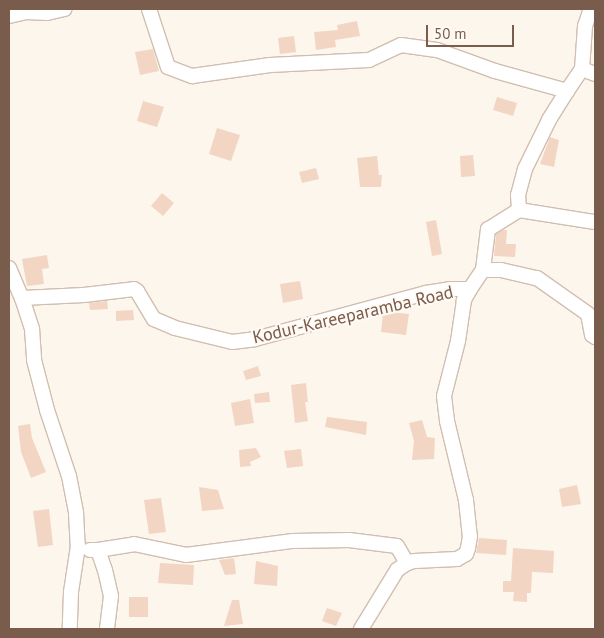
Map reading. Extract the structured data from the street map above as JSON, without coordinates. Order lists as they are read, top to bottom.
{
  "streets": {
    "street": ["Kodur-Kareeparamba Road"]
  },
  "scale_bar": "50 m"
}
